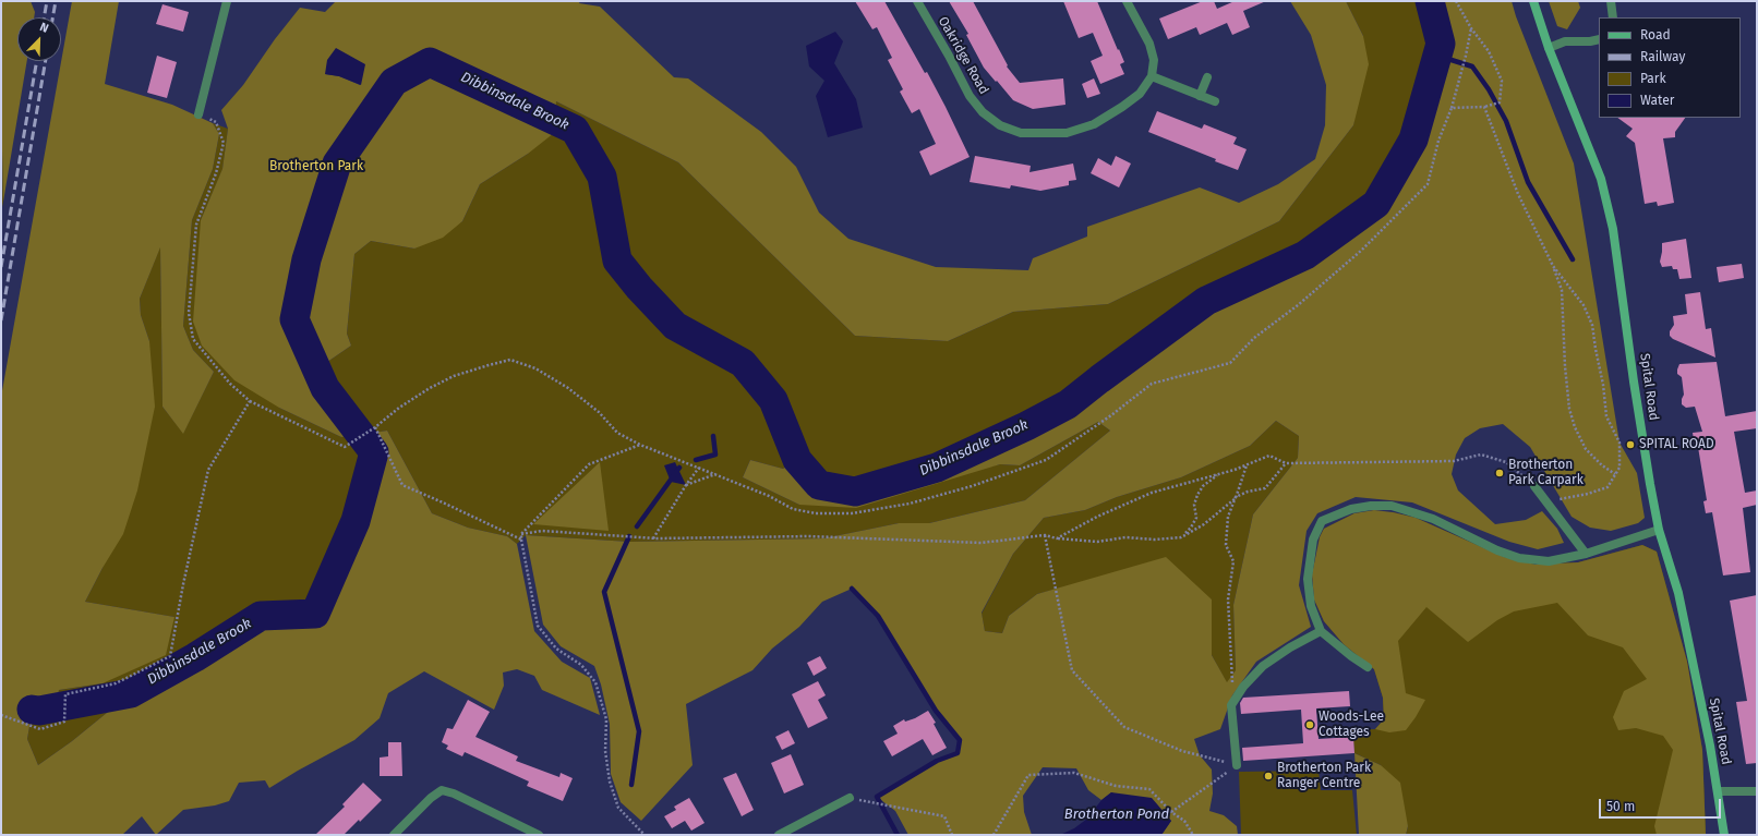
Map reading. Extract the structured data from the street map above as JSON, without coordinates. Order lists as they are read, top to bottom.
{
  "streets": {
    "main road": ["Spital Road"],
    "street": ["Oakridge Road"]
  },
  "water": ["Dibbinsdale Brook", "Brotherton Pond"],
  "parks": ["Brotherton Park"],
  "places": [
    "SPITAL ROAD",
    "Brotherton Park Carpark",
    "Woods-Lee Cottages",
    "Brotherton Park Ranger Centre"
  ],
  "legend": [
    "Road",
    "Railway",
    "Park",
    "Water"
  ],
  "scale_bar": "50 m",
  "north": "top right"
}
